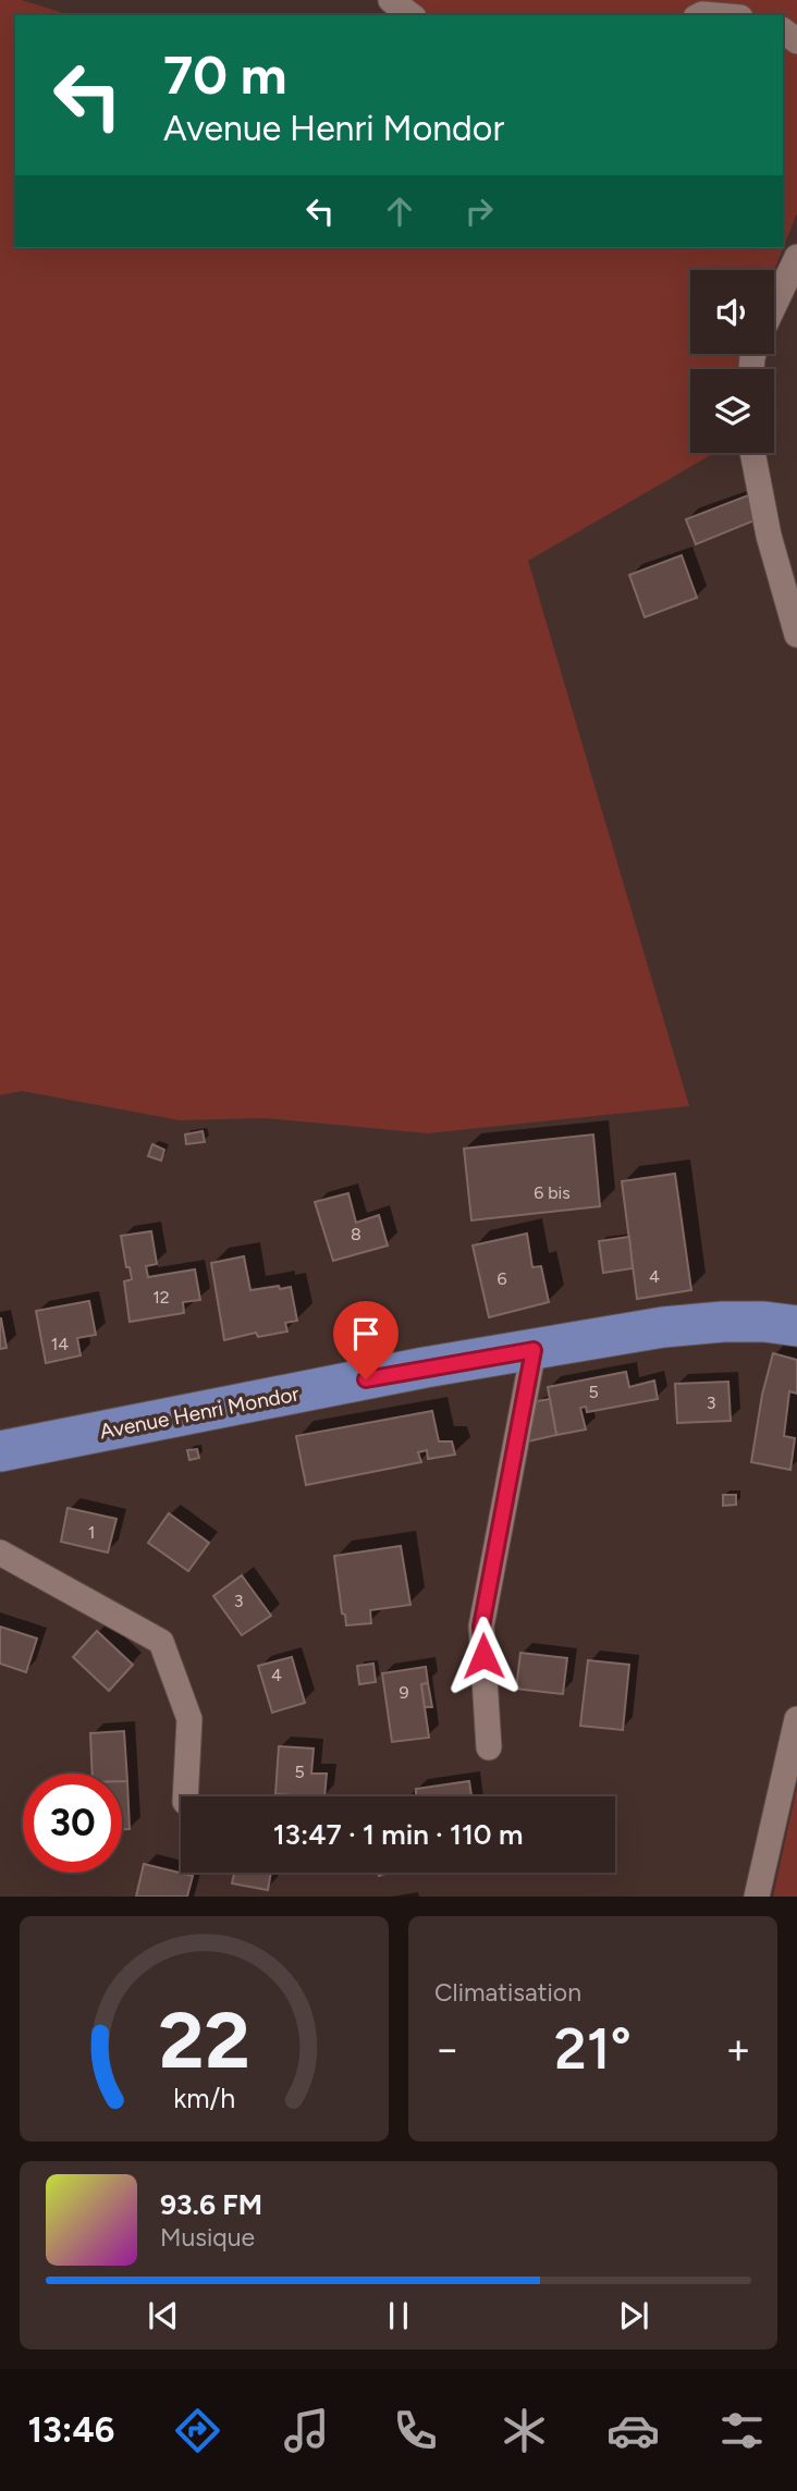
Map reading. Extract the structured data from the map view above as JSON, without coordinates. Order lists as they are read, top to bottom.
{
  "streets": {
    "main road": ["Avenue Henri Mondor"]
  },
  "house_numbers": [
    "6 bis",
    "8",
    "4",
    "6",
    "12",
    "14",
    "5",
    "3",
    "1",
    "3",
    "4",
    "9",
    "5"
  ],
  "page": {
    "turn": ["70 m", "Avenue Henri Mondor"],
    "limit": "30",
    "trip": "13:47 · 1 min · 110 m",
    "tile": "Climatisation",
    "heat": ["−", "21°", "+"],
    "song": ["93.6 FM", "Musique"],
    "tabs": "13:46",
    "gauge": ["22", "km/h"]
  }
}
